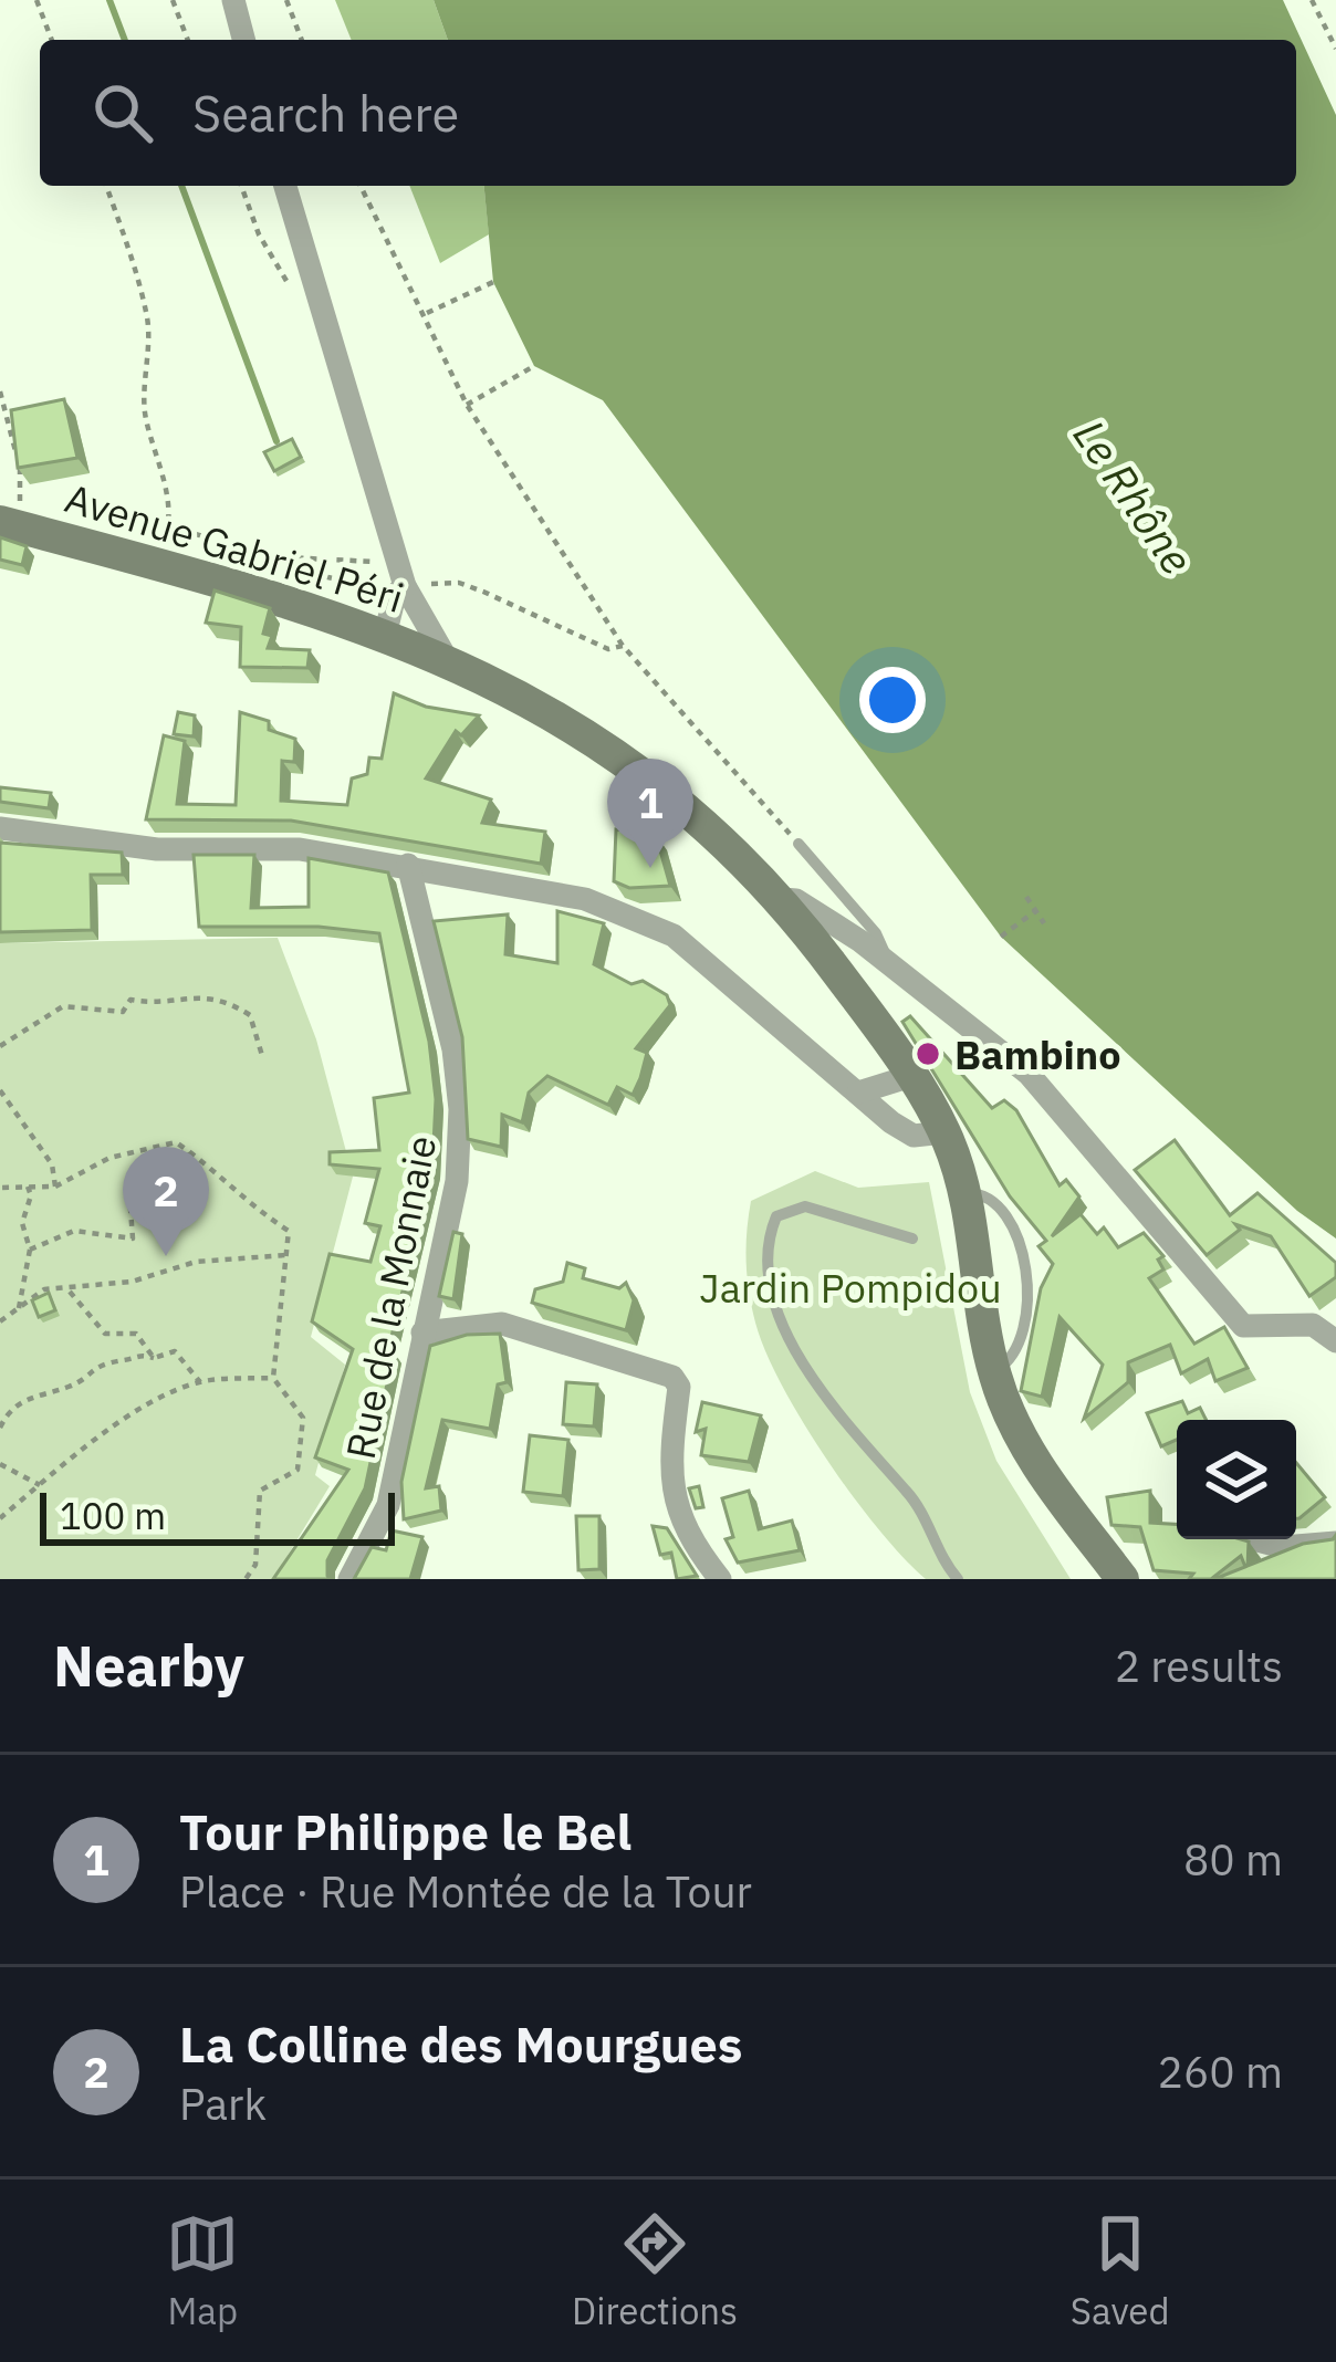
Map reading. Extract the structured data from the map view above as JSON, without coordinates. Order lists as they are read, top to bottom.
{
  "streets": {
    "main road": ["Avenue Gabriel Péri"],
    "street": ["Rue de la Monnaie"]
  },
  "water": ["Le Rhône"],
  "parks": ["Jardin Pompidou"],
  "places": ["Bambino"],
  "scale_bar": "100 m",
  "page": {
    "search": "Search here",
    "pins": ["1", "2"],
    "scale": "100 m",
    "heading": ["Nearby", "2 results"],
    "list": [
      {
        "mark": "1",
        "name": "Tour Philippe le Bel",
        "note": "Place · Rue Montée de la Tour",
        "value": "80 m"
      },
      {
        "mark": "2",
        "name": "La Colline des Mourgues",
        "note": "Park",
        "value": "260 m"
      }
    ],
    "nav": ["Map", "Directions", "Saved"]
  }
}
